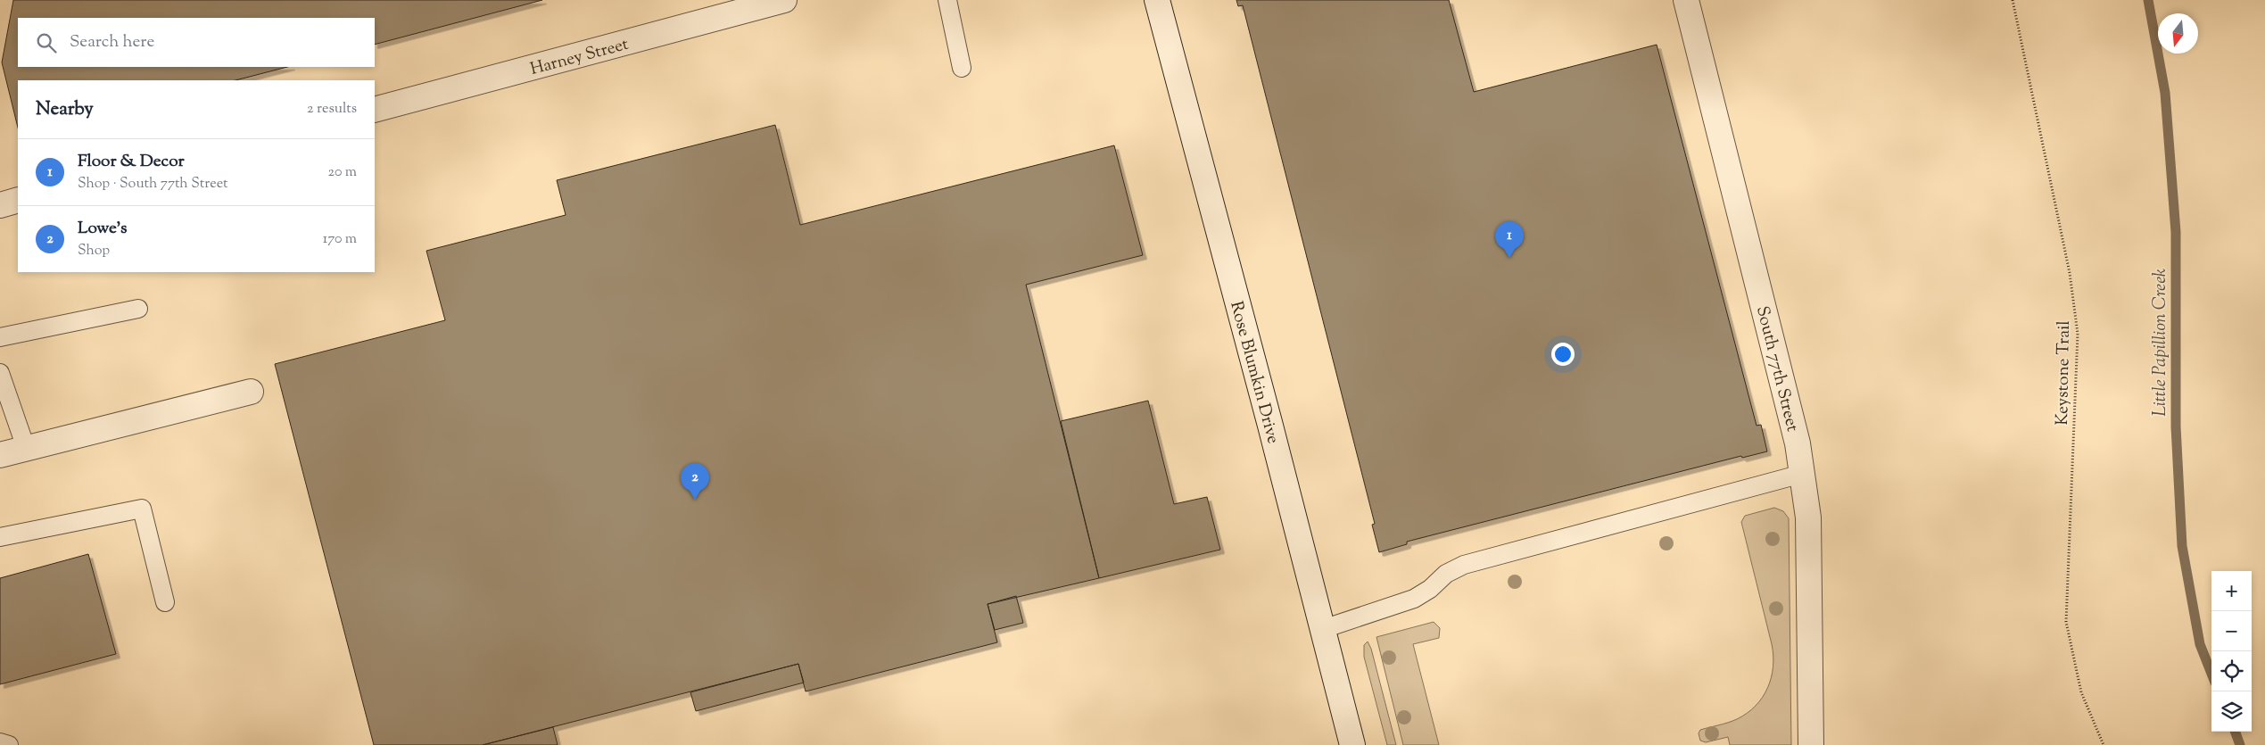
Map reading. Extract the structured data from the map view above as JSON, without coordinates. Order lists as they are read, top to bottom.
{
  "streets": {
    "street": ["Harney Street", "South 77th Street", "Rose Blumkin Drive"],
    "path": ["Keystone Trail"]
  },
  "water": ["Little Papillion Creek"],
  "north": "bottom",
  "page": {
    "search": "Search here",
    "heading": ["Nearby", "2 results"],
    "list": [
      {
        "mark": "1",
        "name": "Floor & Decor",
        "note": "Shop · South 77th Street",
        "value": "20 m"
      },
      {
        "mark": "2",
        "name": "Lowe's",
        "note": "Shop",
        "value": "170 m"
      }
    ],
    "pins": ["1", "2"],
    "map_buttons": ["+", "−"]
  }
}
